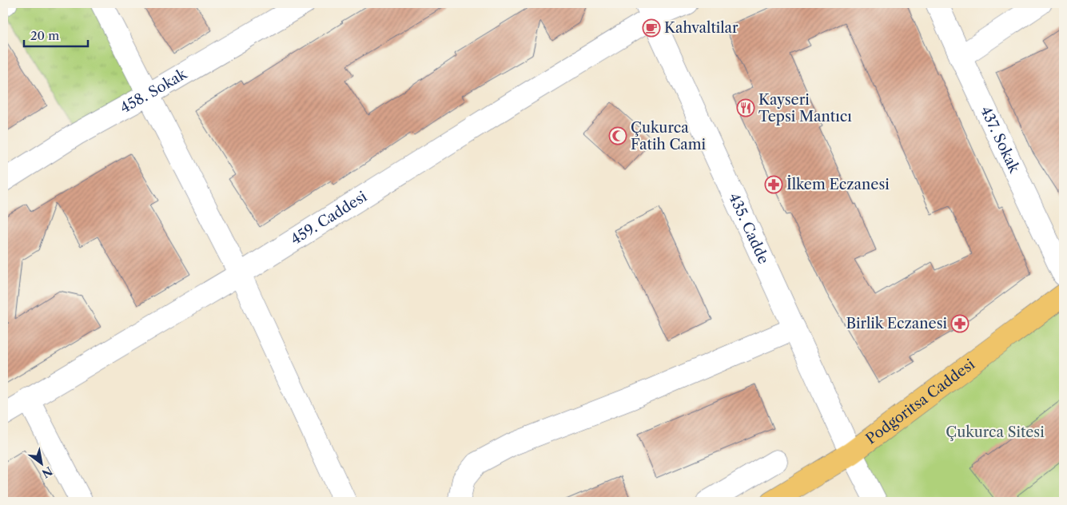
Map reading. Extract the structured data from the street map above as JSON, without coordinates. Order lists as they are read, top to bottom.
{
  "streets": {
    "main road": ["Podgoritsa Caddesi"],
    "street": [
      "458. Sokak",
      "437. Sokak",
      "459. Caddesi",
      "435. Cadde"
    ]
  },
  "crossings": [
    ["459. Caddesi", "435. Cadde"],
    ["435. Cadde", "Podgoritsa Caddesi"]
  ],
  "parks": ["Çukurca Sitesi"],
  "places": {
    "cafe": ["Kahvaltilar"],
    "restaurant": ["Kayseri Tepsi Mantıcı"],
    "mosque": ["Çukurca Fatih Cami"],
    "pharmacy": ["İlkem Eczanesi", "Birlik Eczanesi"]
  },
  "scale_bar": "20 m",
  "north": "bottom right"
}
